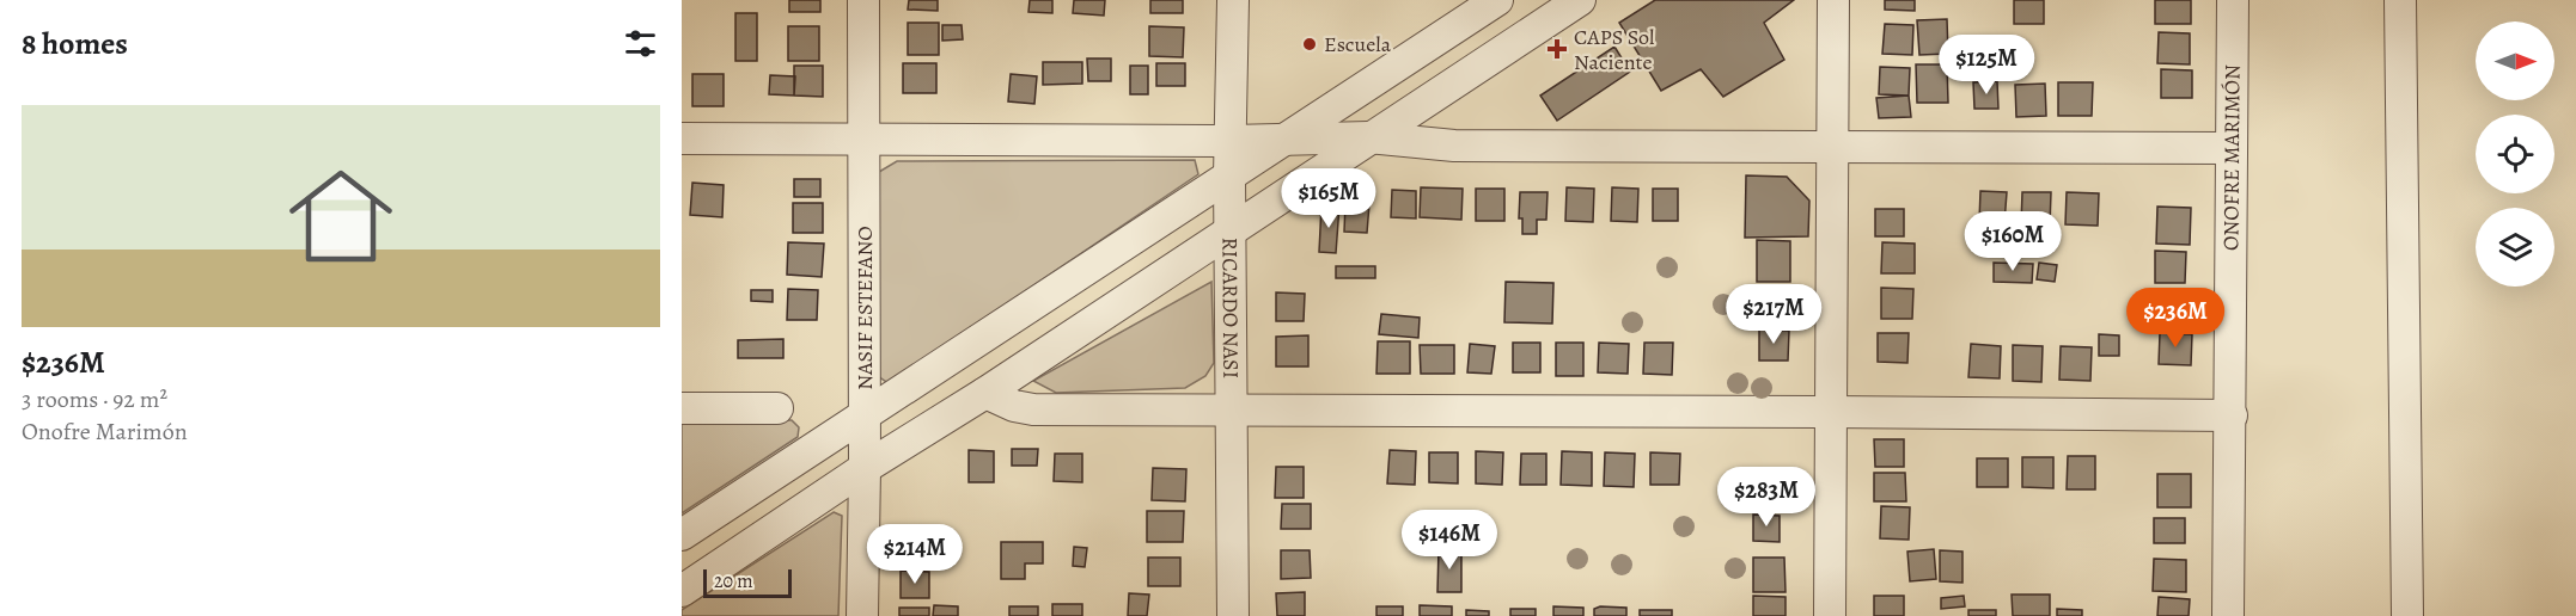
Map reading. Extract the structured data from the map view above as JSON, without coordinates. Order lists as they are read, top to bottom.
{
  "streets": {
    "street": ["ONOFRE MARIMÓN", "NASIF ESTEFANO", "RICARDO NASI"]
  },
  "places": {
    "other": ["Escuela"],
    "health": ["CAPS Sol Naciente"]
  },
  "scale_bar": "20 m",
  "north": "right",
  "page": {
    "heading": "8 homes",
    "price": [
      "$125M",
      "$165M",
      "$160M",
      "$217M",
      "$236M",
      "$283M",
      "$146M",
      "$214M"
    ],
    "list": [
      {
        "name": "$236M",
        "note": "3 rooms · 92 m² · Onofre Marimón"
      }
    ],
    "scale": "20 m"
  }
}
